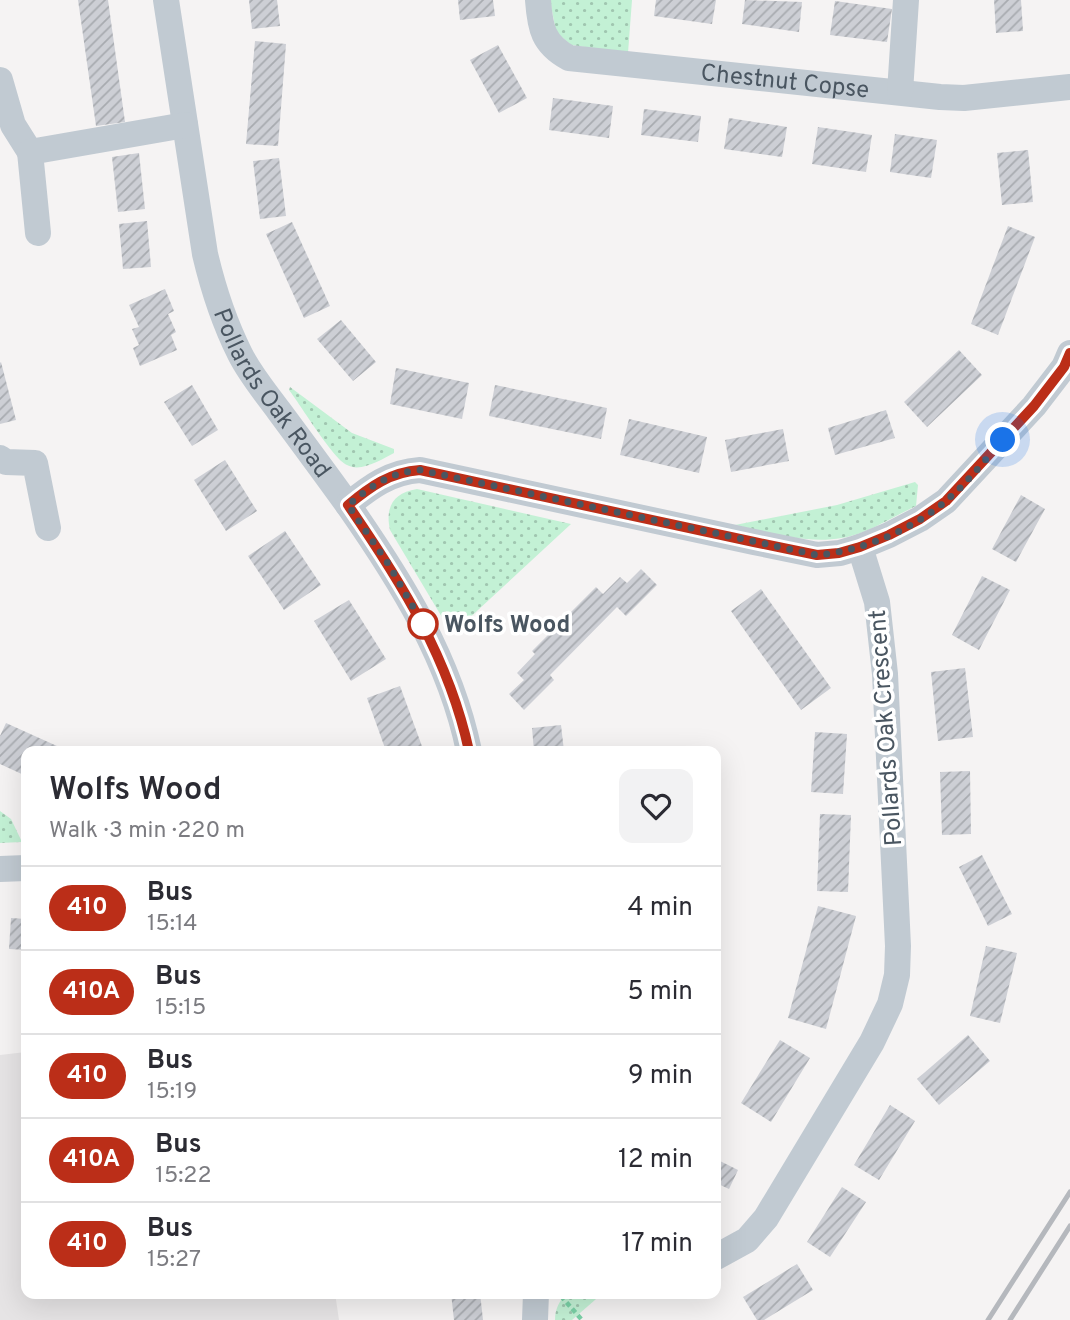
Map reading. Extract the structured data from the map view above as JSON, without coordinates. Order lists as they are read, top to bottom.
{
  "streets": {
    "street": ["Chestnut Copse", "Pollards Oak Road", "Pollards Oak Crescent"]
  },
  "places": ["Wolfs Wood"],
  "lines": ["bus line 410"],
  "page": {
    "heading": ["Wolfs Wood", "Walk · 3 min · 220 m"],
    "list": [
      {
        "mark": "410",
        "name": "Bus",
        "note": "15:14",
        "value": "4 min"
      },
      {
        "mark": "410A",
        "name": "Bus",
        "note": "15:15",
        "value": "5 min"
      },
      {
        "mark": "410",
        "name": "Bus",
        "note": "15:19",
        "value": "9 min"
      },
      {
        "mark": "410A",
        "name": "Bus",
        "note": "15:22",
        "value": "12 min"
      },
      {
        "mark": "410",
        "name": "Bus",
        "note": "15:27",
        "value": "17 min"
      }
    ]
  }
}
